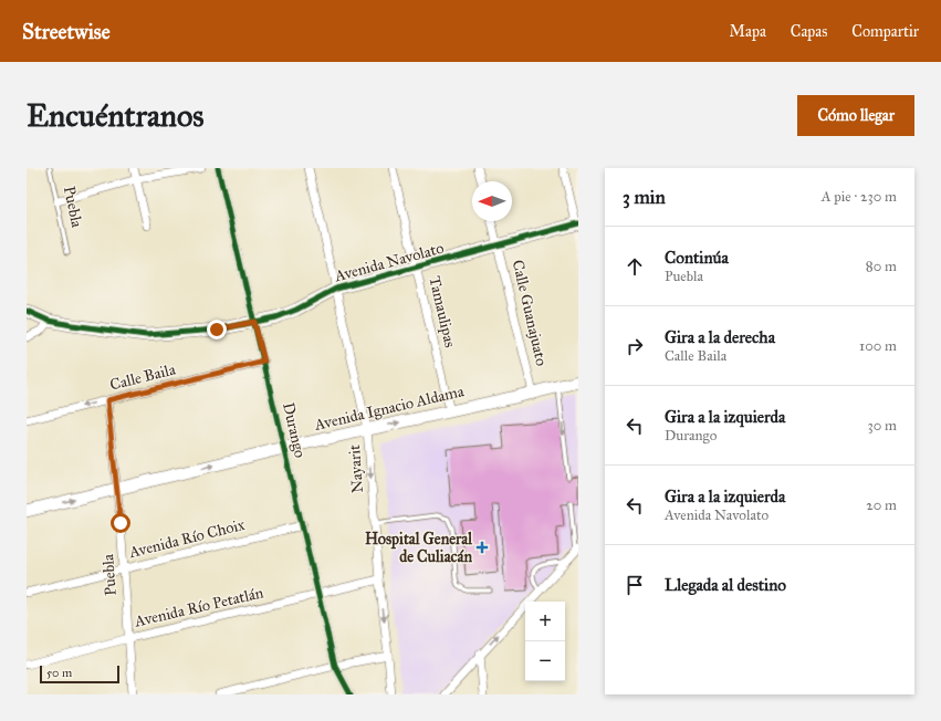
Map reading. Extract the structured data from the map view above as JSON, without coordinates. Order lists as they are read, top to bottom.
{
  "streets": {
    "street": [
      "Puebla",
      "Avenida Navolato",
      "Tamaulipas",
      "Calle Guanajuato",
      "Calle Baila",
      "Avenida Ignacio Aldama",
      "Durango",
      "Nayarit",
      "Avenida Río Choix",
      "Avenida Río Petatlán"
    ]
  },
  "crossings": [
    ["Puebla", "Calle Baila"],
    ["Puebla", "Avenida Ignacio Aldama"],
    ["Puebla", "Avenida Río Choix"],
    ["Puebla", "Avenida Río Petatlán"],
    ["Avenida Navolato", "Tamaulipas"],
    ["Avenida Navolato", "Calle Guanajuato"],
    ["Avenida Navolato", "Durango"],
    ["Avenida Navolato", "Nayarit"],
    ["Tamaulipas", "Avenida Ignacio Aldama"],
    ["Calle Guanajuato", "Avenida Ignacio Aldama"],
    ["Calle Baila", "Durango"],
    ["Avenida Ignacio Aldama", "Durango"],
    ["Avenida Ignacio Aldama", "Nayarit"],
    ["Durango", "Avenida Río Choix"],
    ["Durango", "Avenida Río Petatlán"],
    ["Nayarit", "Avenida Río Petatlán"]
  ],
  "one_way": ["Avenida Ignacio Aldama"],
  "places": {
    "health": ["Hospital General de Culiacán"]
  },
  "scale_bar": "50 m",
  "north": "left",
  "page": {
    "header": "Streetwise",
    "nav": ["Mapa", "Capas", "Compartir"],
    "buttons": "Cómo llegar",
    "title": "Encuéntranos",
    "heading": ["3 min", "A pie · 230 m"],
    "list": [
      ["Continúa", "Puebla", "80 m"],
      ["Gira a la derecha", "Calle Baila", "100 m"],
      ["Gira a la izquierda", "Durango", "30 m"],
      ["Gira a la izquierda", "Avenida Navolato", "20 m"],
      "Llegada al destino"
    ],
    "map_buttons": ["+", "−"],
    "scale": "50 m"
  }
}
